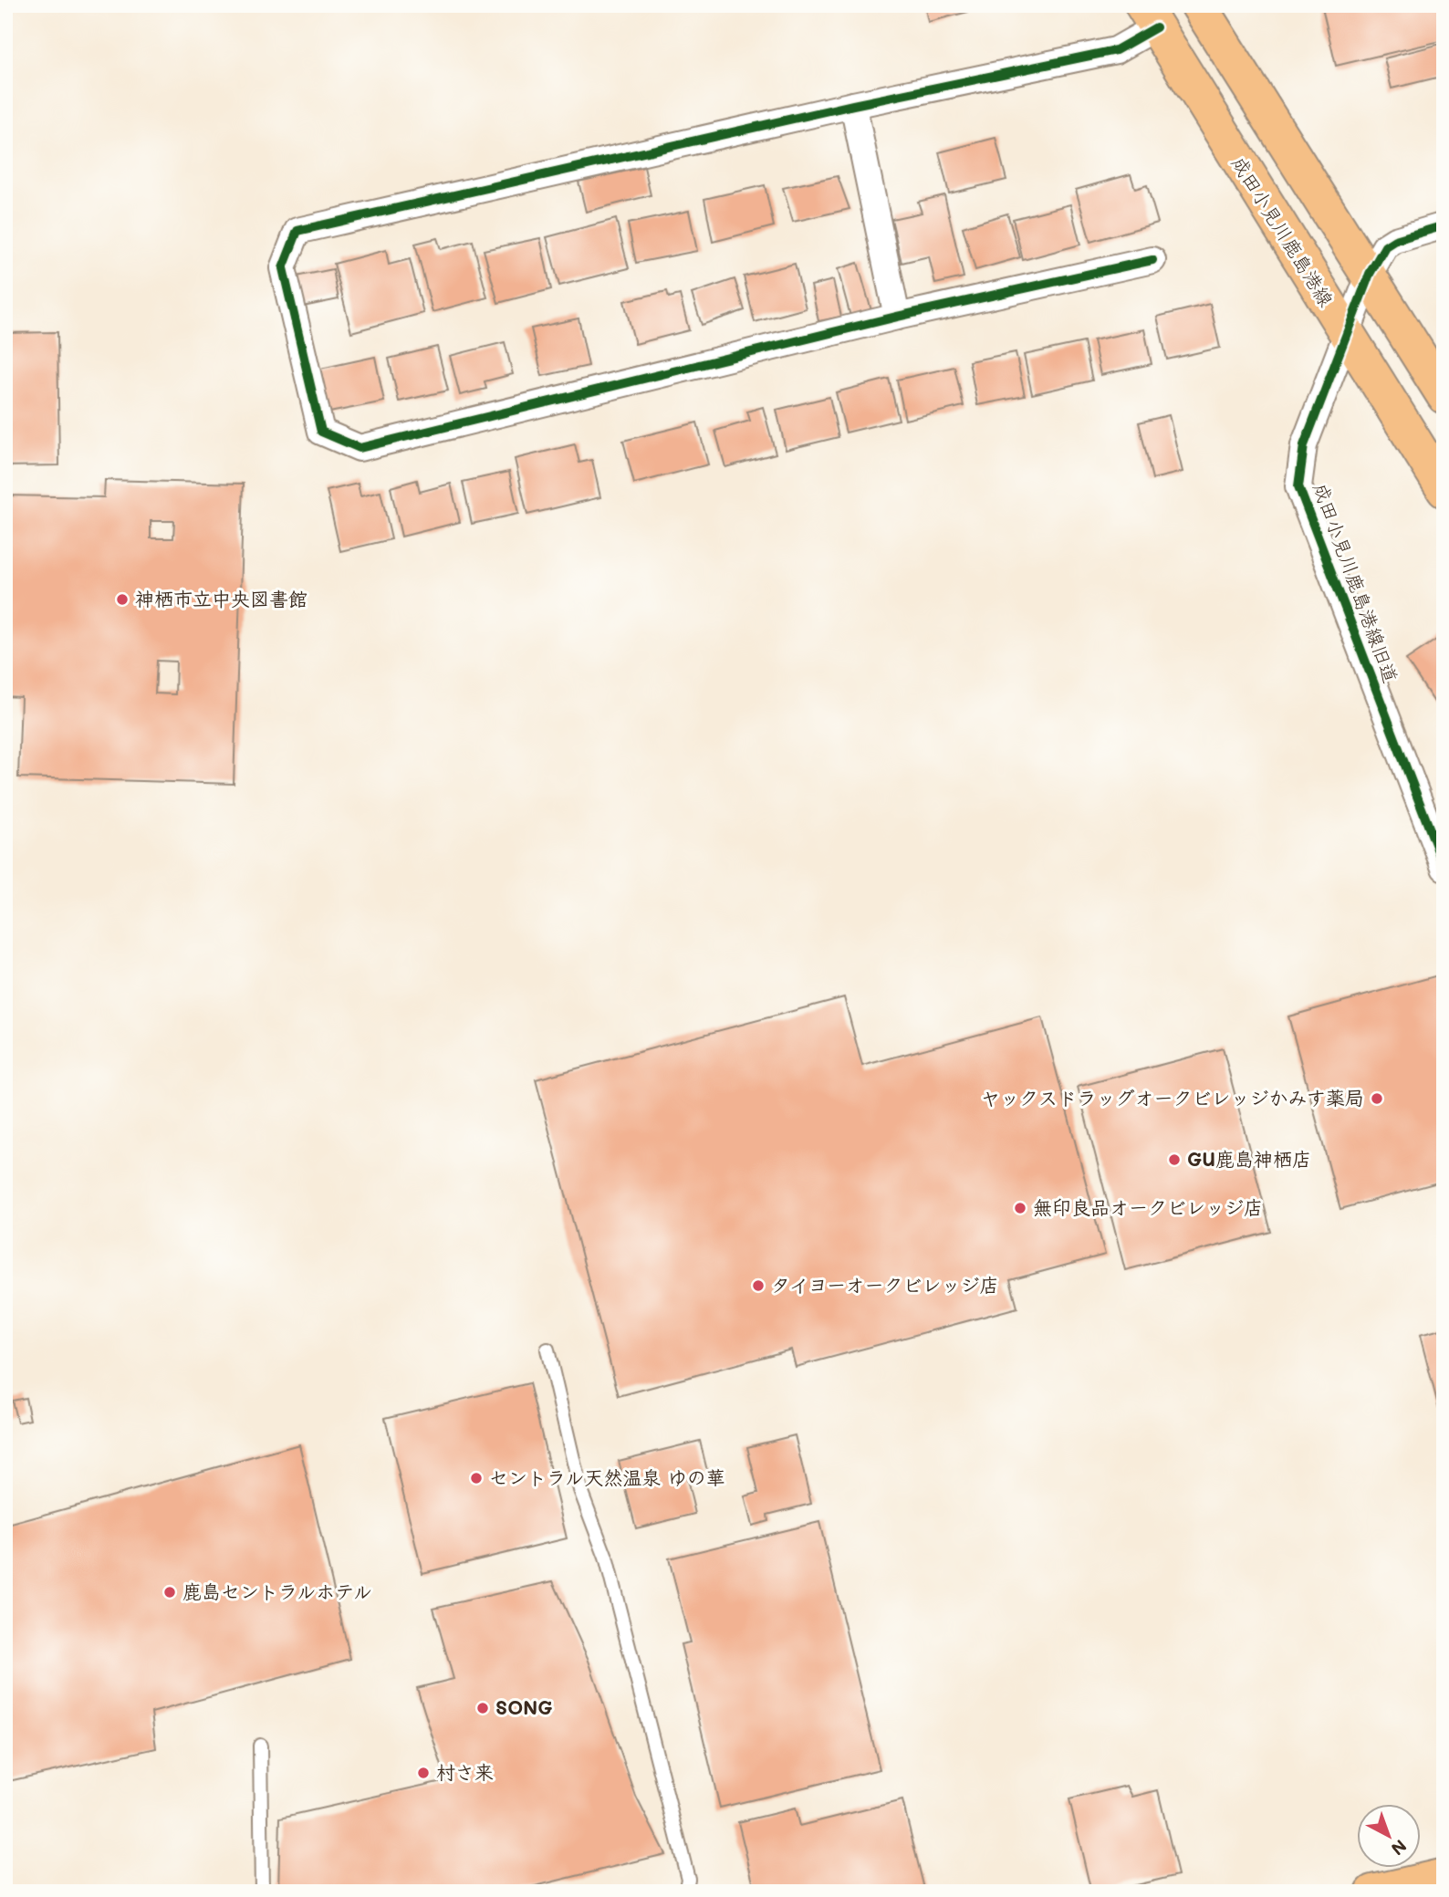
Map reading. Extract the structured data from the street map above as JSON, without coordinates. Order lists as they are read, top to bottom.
{
  "streets": {
    "main road": ["成田小見川鹿島港線"],
    "street": ["成田小見川鹿島港線旧道"]
  },
  "crossings": [
    ["成田小見川鹿島港線", "成田小見川鹿島港線旧道"]
  ],
  "places": [
    "神栖市立中央図書館",
    "ヤックスドラッグオークビレッジかみす薬局",
    "GU鹿島神栖店",
    "無印良品オークビレッジ店",
    "タイヨーオークビレッジ店",
    "セントラル天然温泉 ゆの華",
    "鹿島セントラルホテル",
    "SONG",
    "村さ来"
  ],
  "north": "bottom right"
}
